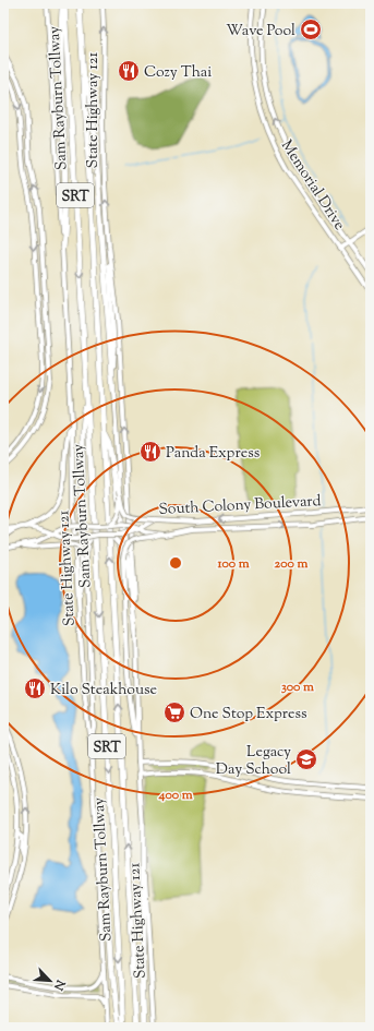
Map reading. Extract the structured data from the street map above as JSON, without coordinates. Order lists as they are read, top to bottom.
{
  "streets": {
    "highway": ["Sam Rayburn Tollway", "SRT"],
    "main road": ["State Highway 121", "Memorial Drive", "South Colony Boulevard"]
  },
  "places": {
    "sports": ["Wave Pool"],
    "restaurant": ["Cozy Thai", "Panda Express", "Kilo Steakhouse"],
    "supermarket": ["One Stop Express"],
    "school or university": ["Legacy Day School"]
  },
  "north": "bottom right",
  "rings": [
    "100 m",
    "200 m",
    "300 m",
    "400 m"
  ]
}
